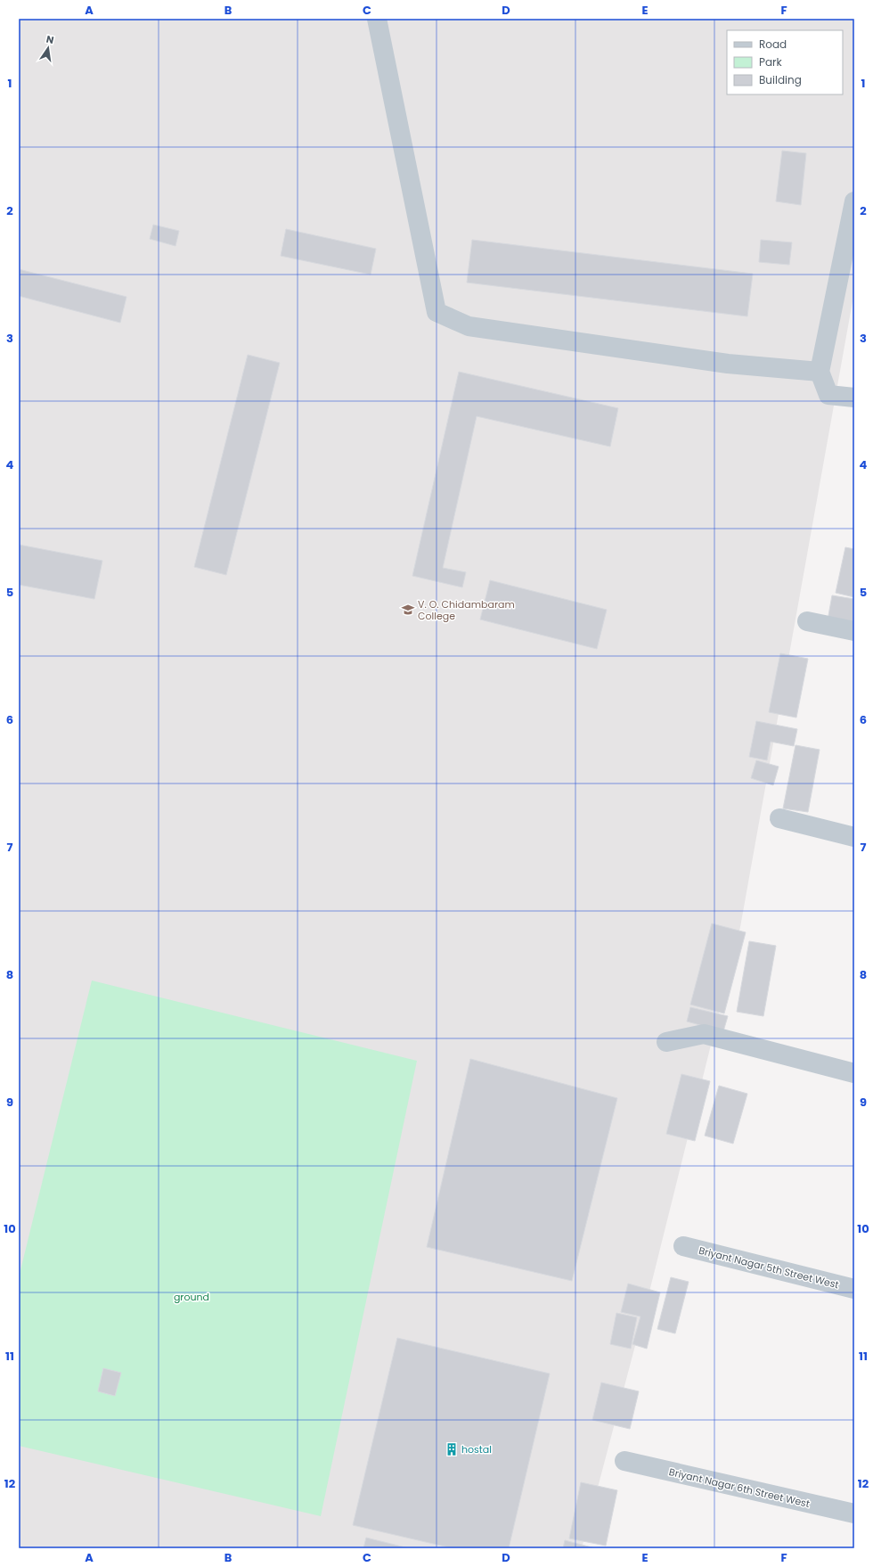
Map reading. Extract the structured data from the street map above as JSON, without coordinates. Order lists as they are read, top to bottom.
{
  "streets": {
    "street": ["Briyant Nagar 5th Street West", "Briyant Nagar 6th Street West"]
  },
  "parks": ["ground"],
  "places": {
    "school or university": ["V. O. Chidambaram College"],
    "building": ["hostal"]
  },
  "legend": ["Road", "Park", "Building"],
  "north": "top",
  "grid": {
    "columns": [
      "A",
      "B",
      "C",
      "D",
      "E",
      "F"
    ],
    "rows": [
      "1",
      "2",
      "3",
      "4",
      "5",
      "6",
      "7",
      "8",
      "9",
      "10",
      "11",
      "12"
    ]
  }
}
